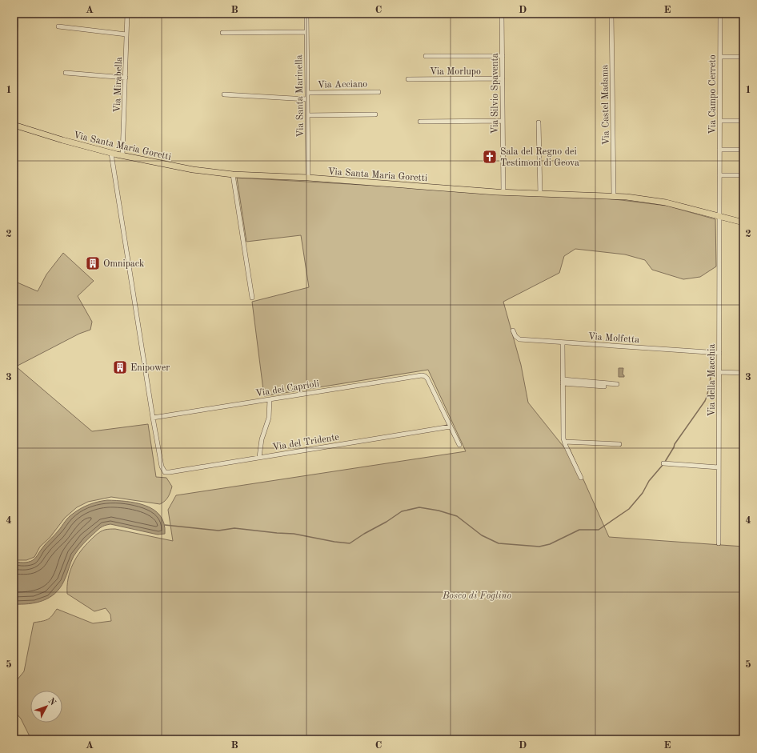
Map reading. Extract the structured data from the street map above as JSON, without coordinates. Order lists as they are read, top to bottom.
{
  "streets": {
    "main road": ["Via Santa Maria Goretti"],
    "street": [
      "Via Morlupo",
      "Via Acciano",
      "Via Mirabella",
      "Via Silvio Spaventa",
      "Via Campo Cerreto",
      "Via Santa Marinella",
      "Via Castel Madama",
      "Via Molfetta",
      "Via della Macchia",
      "Via dei Caprioli",
      "Via del Tridente"
    ]
  },
  "crossings": [
    ["Via Morlupo", "Via Silvio Spaventa"],
    ["Via Acciano", "Via Santa Marinella"],
    ["Via Mirabella", "Via Santa Maria Goretti"],
    ["Via Silvio Spaventa", "Via Santa Maria Goretti"],
    ["Via Campo Cerreto", "Via Santa Maria Goretti"],
    ["Via Campo Cerreto", "Via della Macchia"],
    ["Via Santa Marinella", "Via Santa Maria Goretti"],
    ["Via Castel Madama", "Via Santa Maria Goretti"],
    ["Via Santa Maria Goretti", "Via della Macchia"],
    ["Via Molfetta", "Via della Macchia"],
    ["Via dei Caprioli", "Via del Tridente"]
  ],
  "parks": ["Bosco di Foglino"],
  "places": {
    "church": ["Sala del Regno dei Testimoni di Geova"],
    "building": ["Omnipack", "Enipower"]
  },
  "north": "top right",
  "grid": {
    "columns": [
      "A",
      "B",
      "C",
      "D",
      "E"
    ],
    "rows": [
      "1",
      "2",
      "3",
      "4",
      "5"
    ]
  }
}
